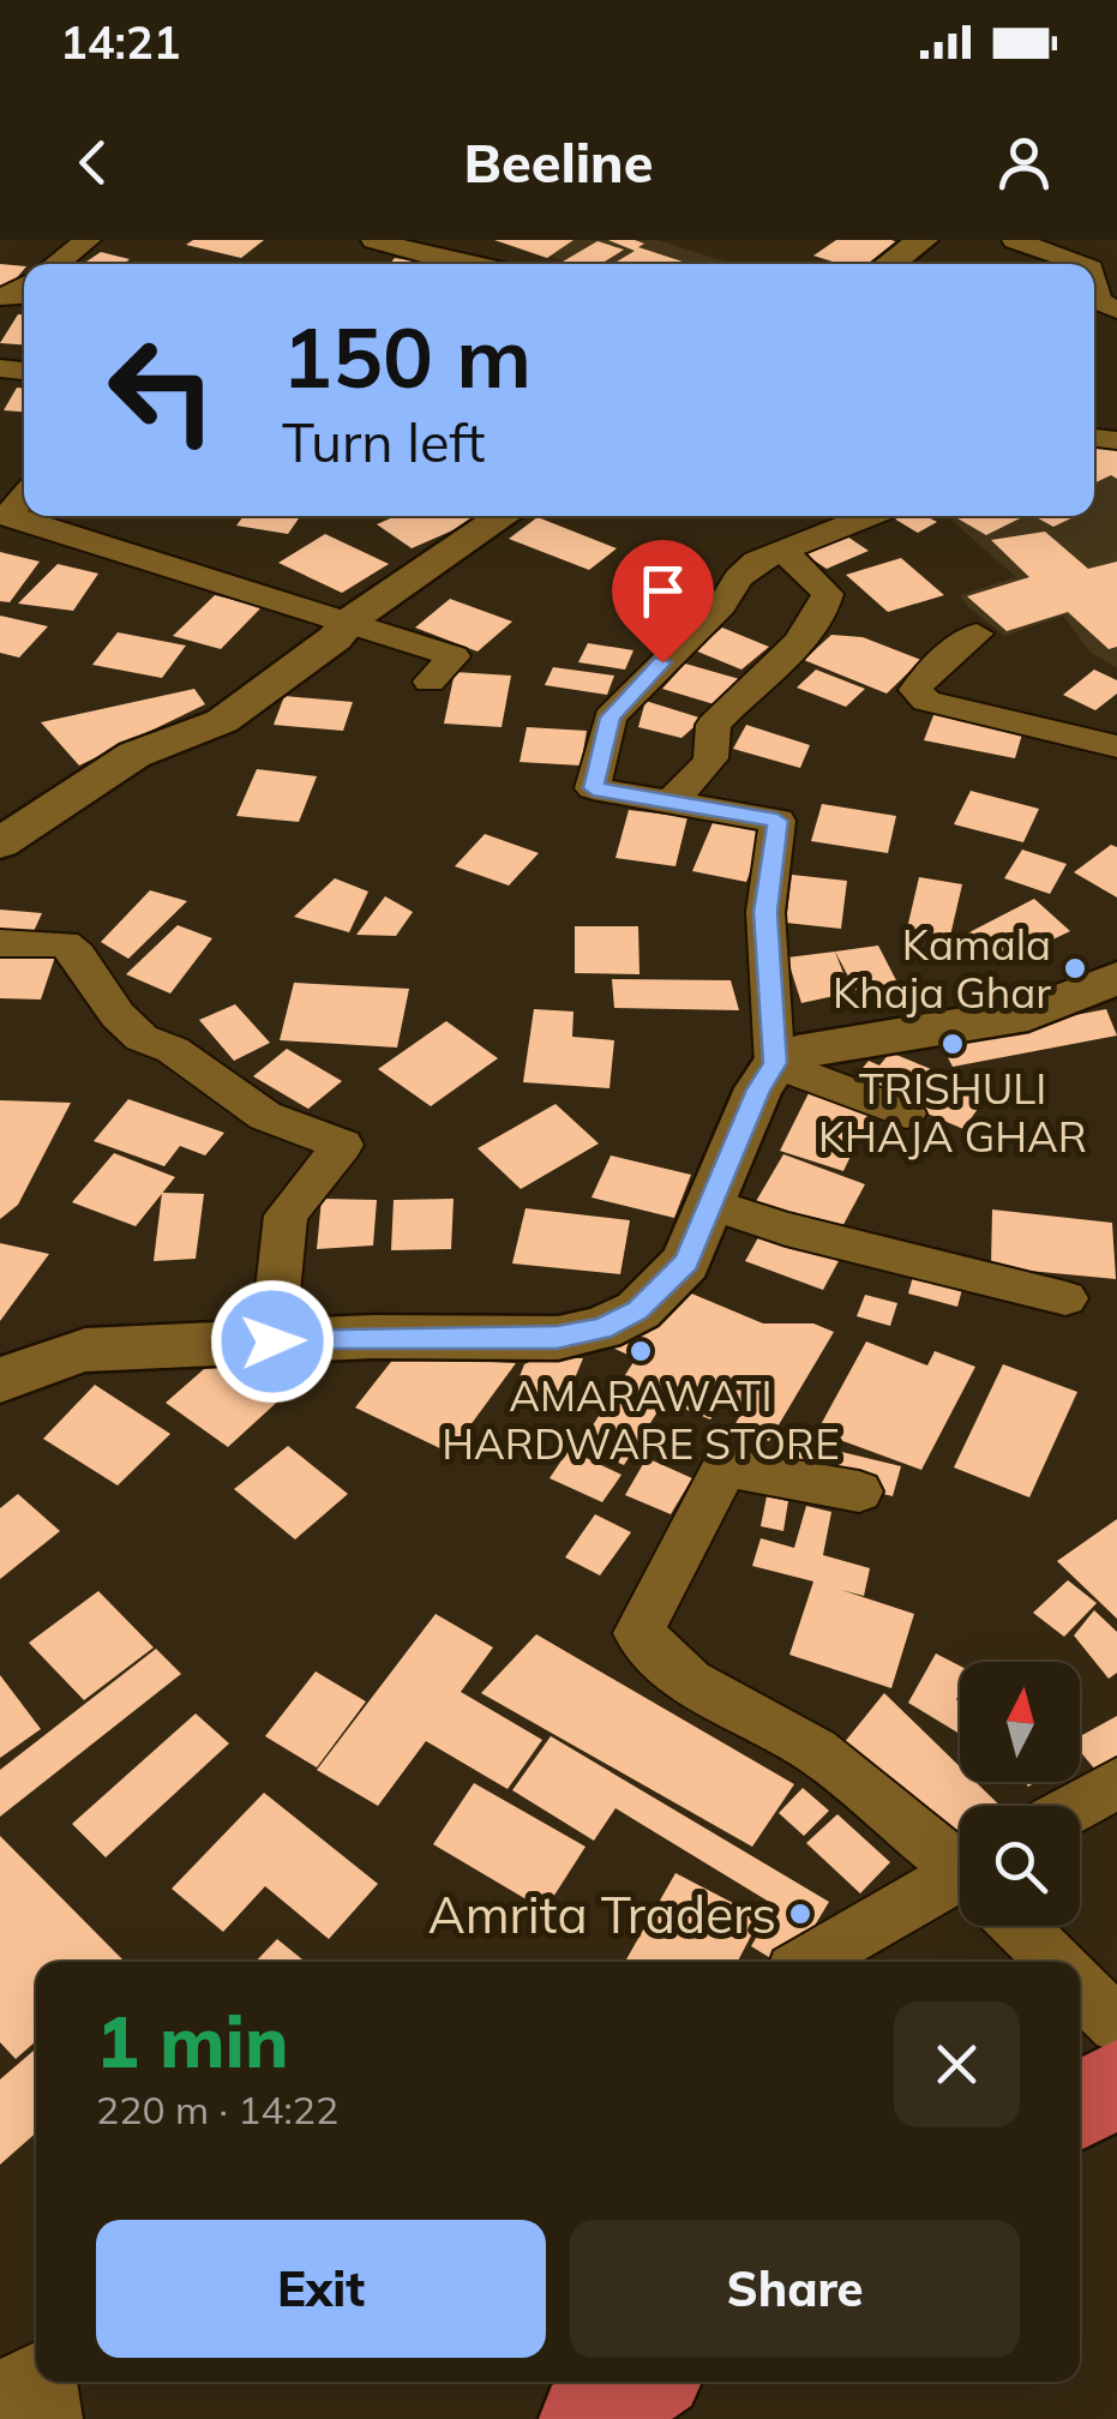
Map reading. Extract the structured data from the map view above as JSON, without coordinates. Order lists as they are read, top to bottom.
{
  "places": [
    "Kamala Khaja Ghar",
    "TRISHULI KHAJA GHAR",
    "AMARAWATI HARDWARE STORE",
    "Amrita Traders"
  ],
  "north": "top",
  "page": {
    "status": "14:21",
    "header": "Beeline",
    "turn": ["150 m", "Turn left"],
    "heading": ["1 min", "220 m · 14:22"],
    "buttons": ["Exit", "Share"]
  }
}
